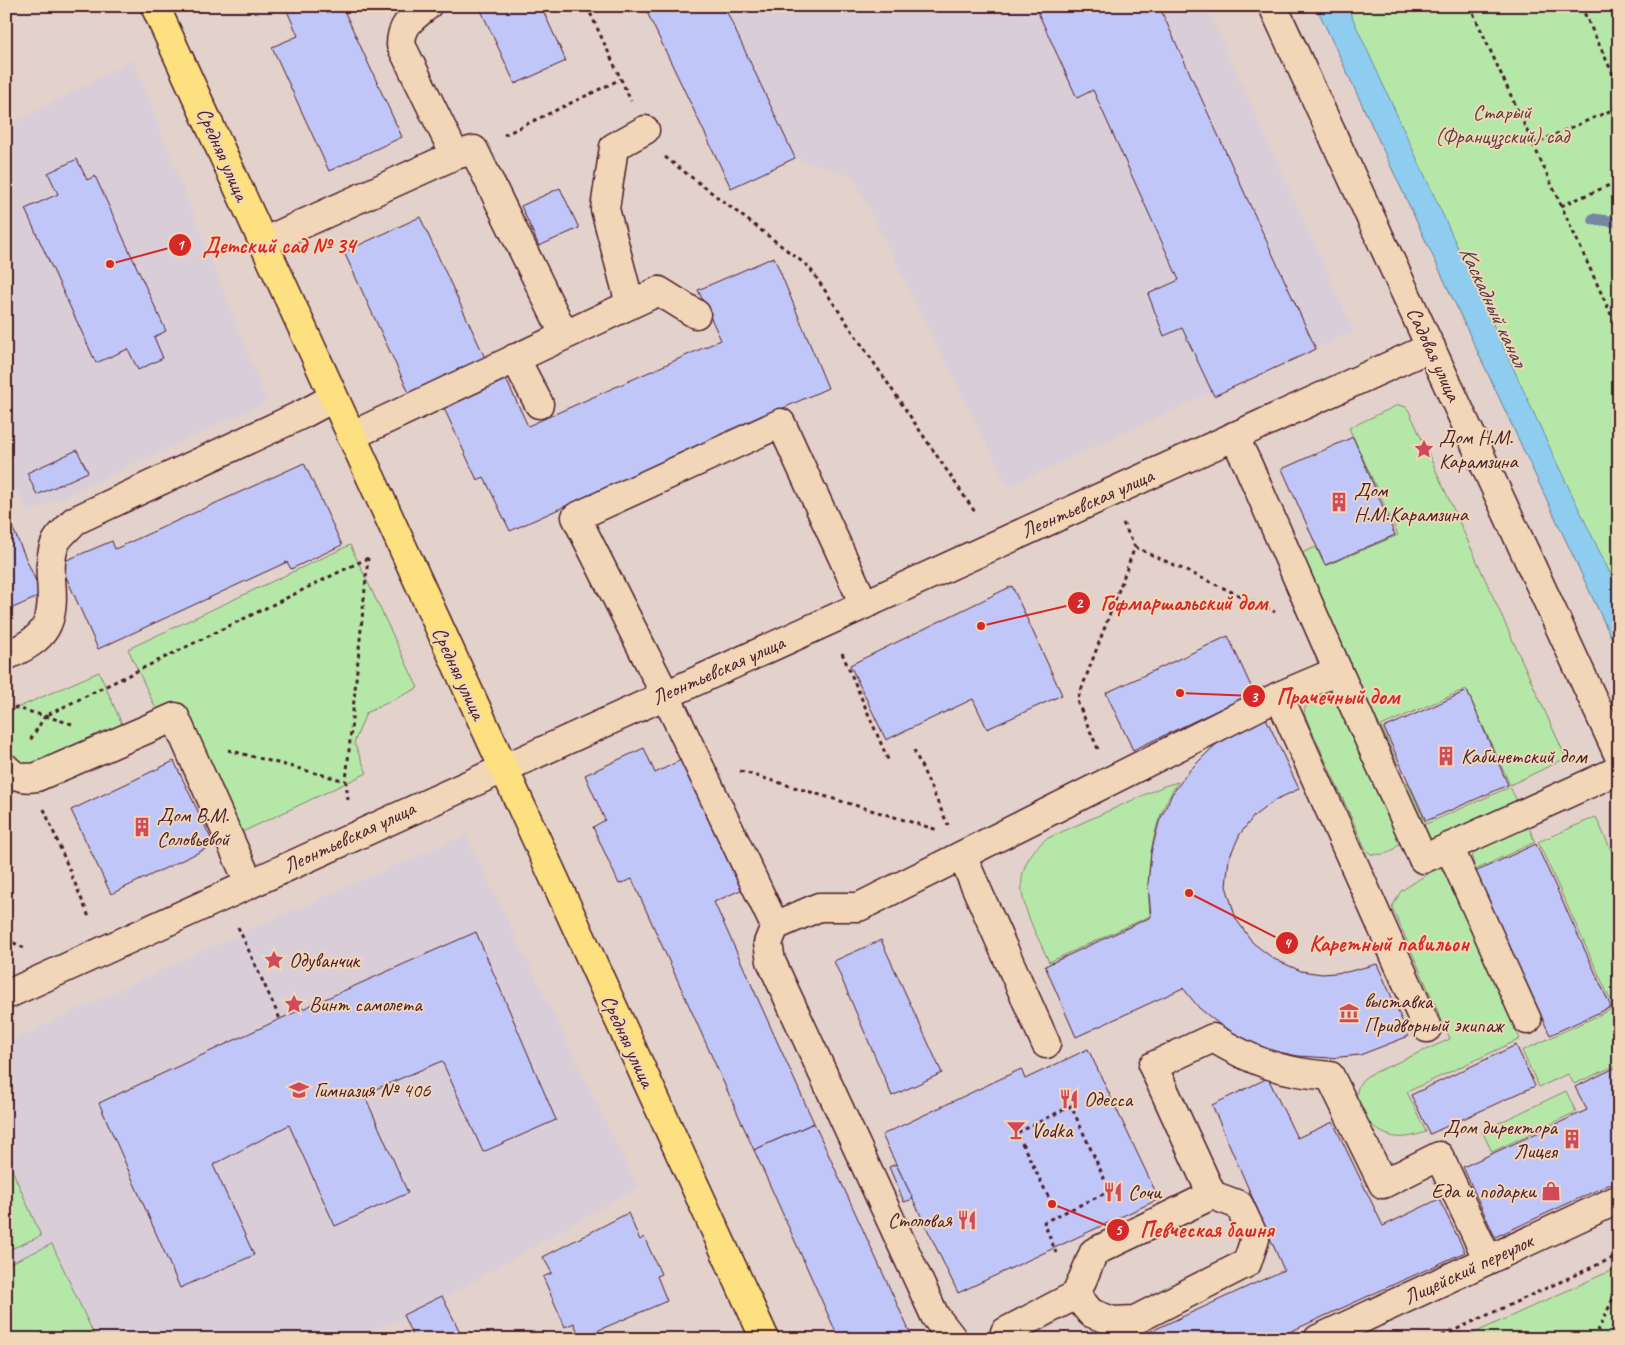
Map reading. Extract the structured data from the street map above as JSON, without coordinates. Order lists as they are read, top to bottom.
{
  "streets": {
    "main road": ["Средняя улица"],
    "street": ["Садовая улица", "Леонтьевская улица", "Лицейский переулок"]
  },
  "crossings": [
    ["Средняя улица", "Леонтьевская улица"],
    ["Садовая улица", "Леонтьевская улица"]
  ],
  "water": ["Каскадный канал"],
  "parks": ["Старый (Французский) сад"],
  "places": {
    "other": [
      "Детский сад № 34",
      "Гофмаршальский дом",
      "Прачечный дом",
      "Каретный павильон",
      "Певческая башня"
    ],
    "place": ["Дом Н.М. Карамзина", "Одуванчик", "Винт самолета"],
    "building": [
      "Дом Н.М.Карамзина",
      "Кабинетский дом",
      "Дом В.М. Соловьевой",
      "Дом директора Лицея"
    ],
    "museum": ["выставка Придворный экипаж"],
    "school or university": ["Гимназия № 406"],
    "restaurant": ["Одесса", "Сочи", "Столовая"],
    "bar": ["Vodka"],
    "shop": ["Еда и подарки"]
  }
}
